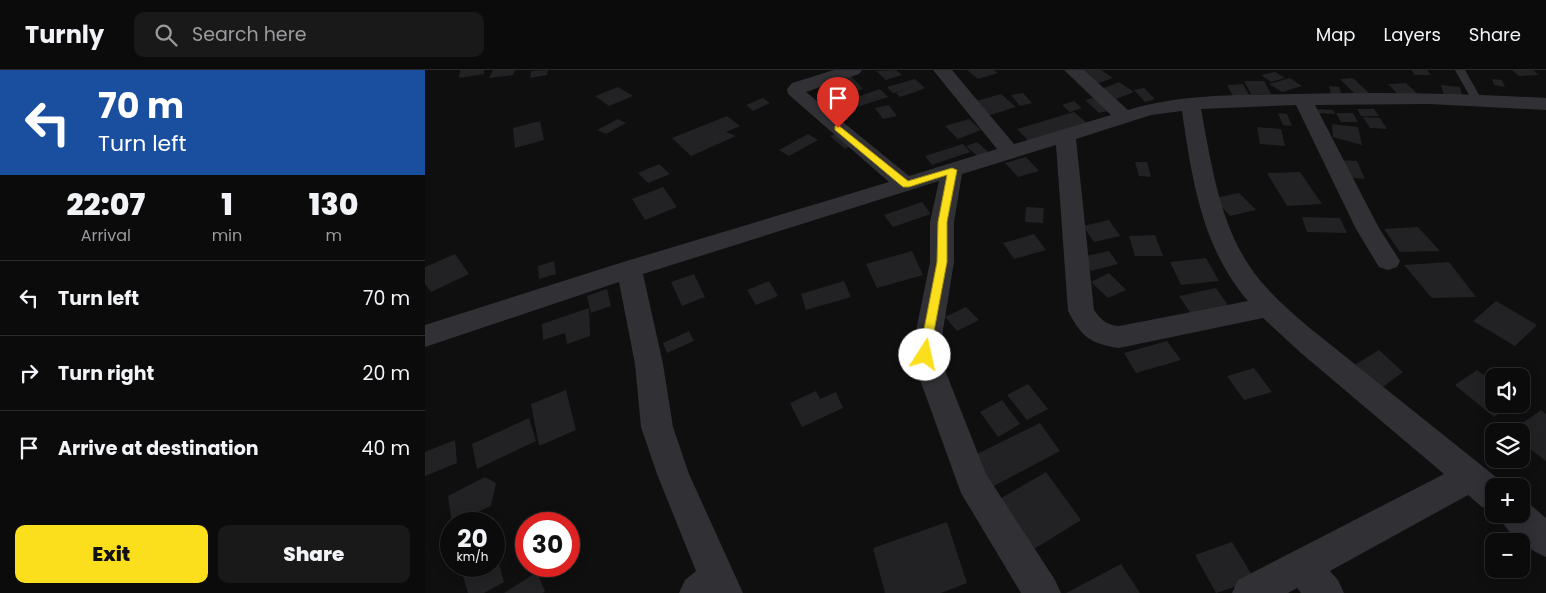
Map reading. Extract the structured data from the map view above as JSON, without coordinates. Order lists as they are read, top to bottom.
{
  "page": {
    "header": "Turnly",
    "search": "Search here",
    "nav": ["Map", "Layers", "Share"],
    "turn": ["70 m", "Turn left"],
    "eta": [
      "22:07",
      "Arrival",
      "1",
      "min",
      "130",
      "m"
    ],
    "list": [
      {
        "name": "Turn left",
        "value": "70 m"
      },
      {
        "name": "Turn right",
        "value": "20 m"
      },
      {
        "name": "Arrive at destination",
        "value": "40 m"
      }
    ],
    "map_buttons": ["+", "−"],
    "speed": "20 km/h",
    "limit": "30",
    "buttons": ["Exit", "Share"]
  }
}
